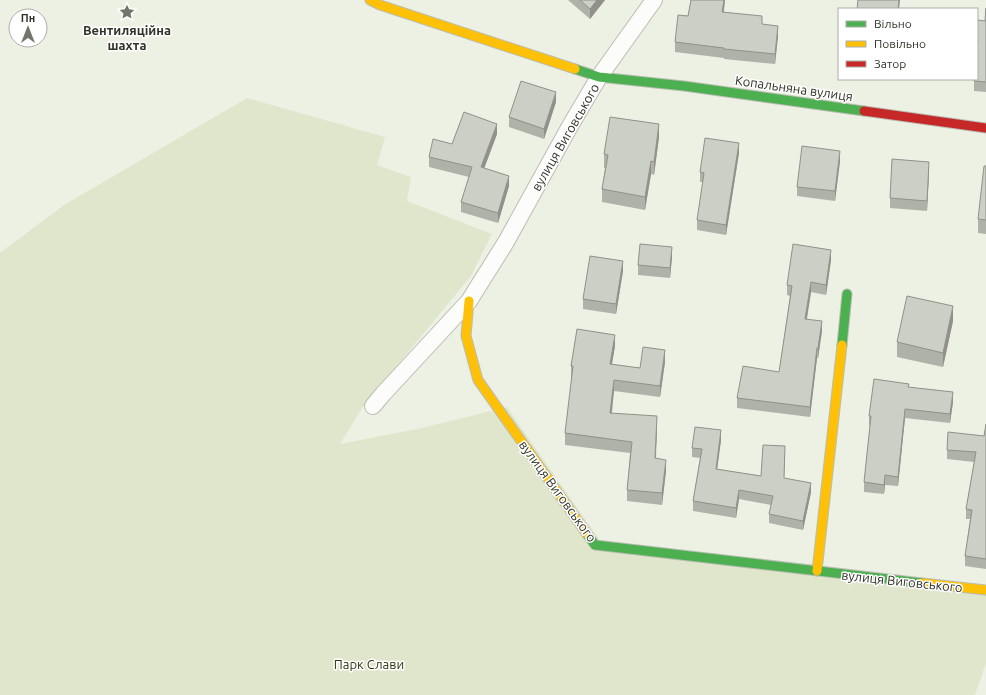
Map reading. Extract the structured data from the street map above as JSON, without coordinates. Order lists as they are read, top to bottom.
{
  "streets": {
    "street": ["Копальняна вулиця", "вулиця Виговського"]
  },
  "crossings": [
    ["Копальняна вулиця", "вулиця Виговського"]
  ],
  "parks": ["Парк Слави"],
  "places": {
    "place": ["Вентиляційна шахта"]
  },
  "legend": ["Вільно", "Повільно", "Затор"],
  "north": "top"
}
